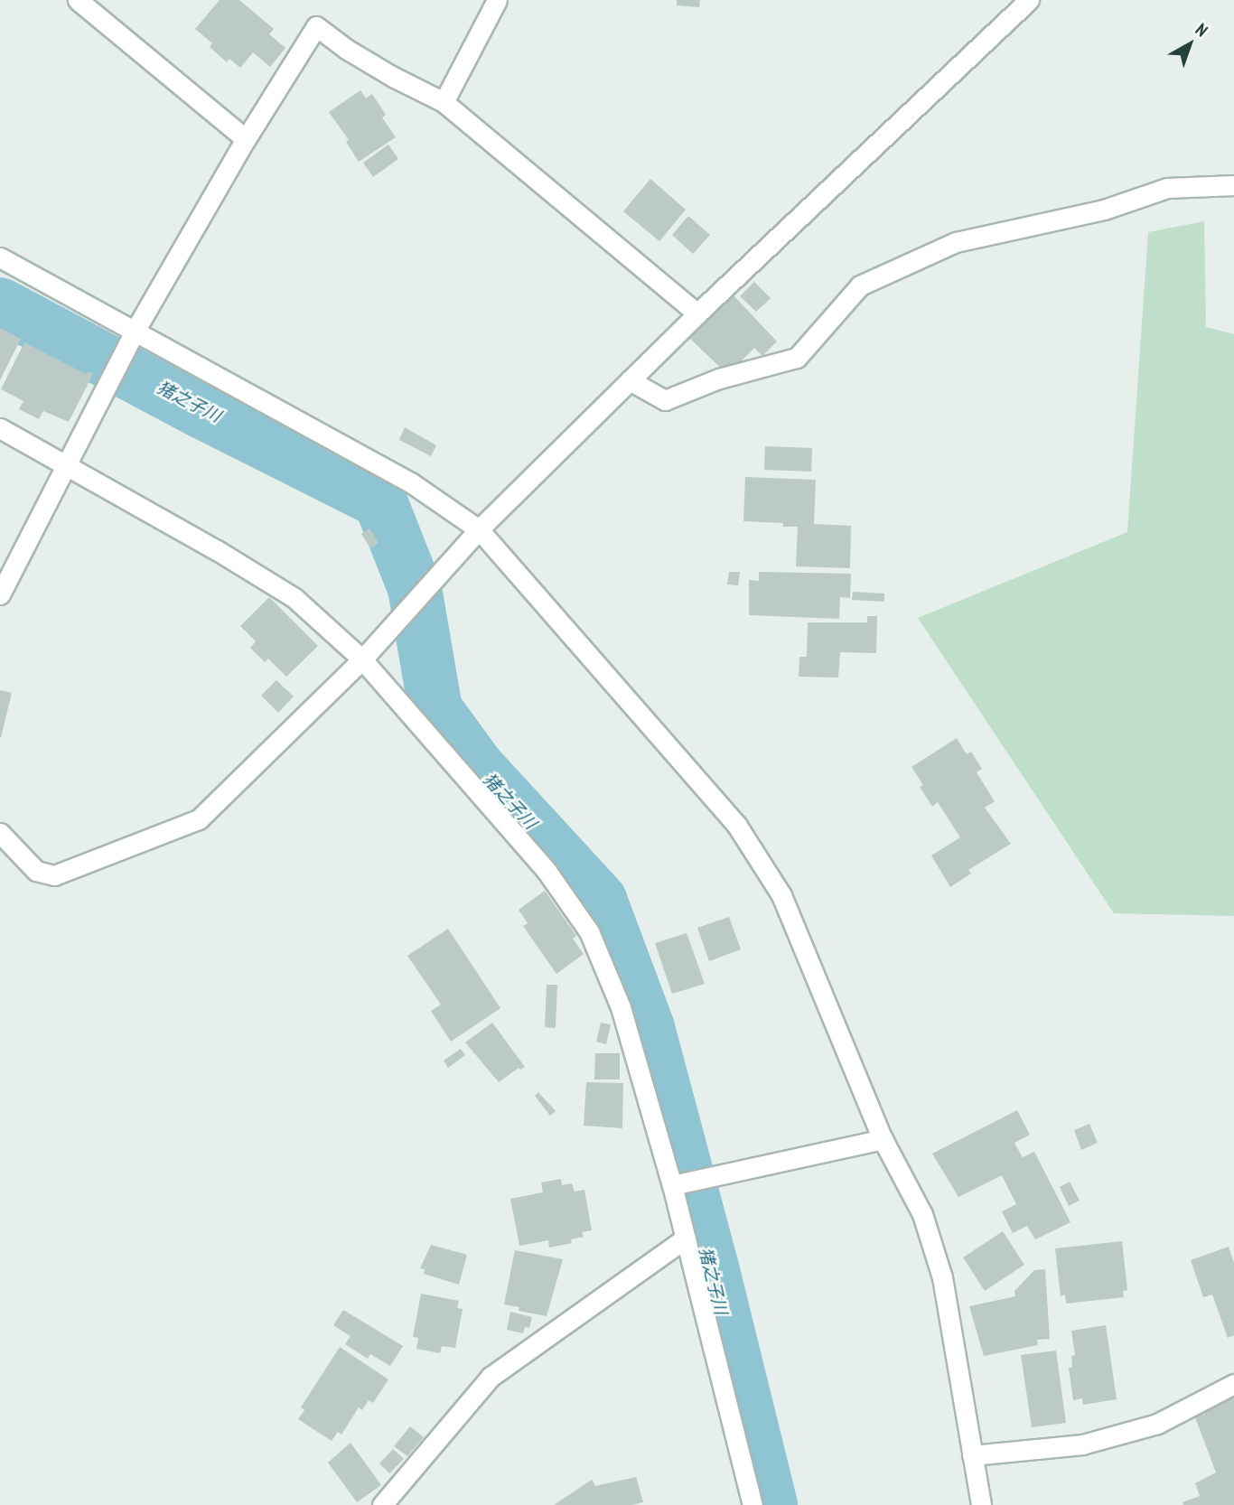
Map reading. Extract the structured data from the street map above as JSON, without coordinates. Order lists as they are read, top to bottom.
{
  "water": ["猪之子川"],
  "north": "top right"
}
